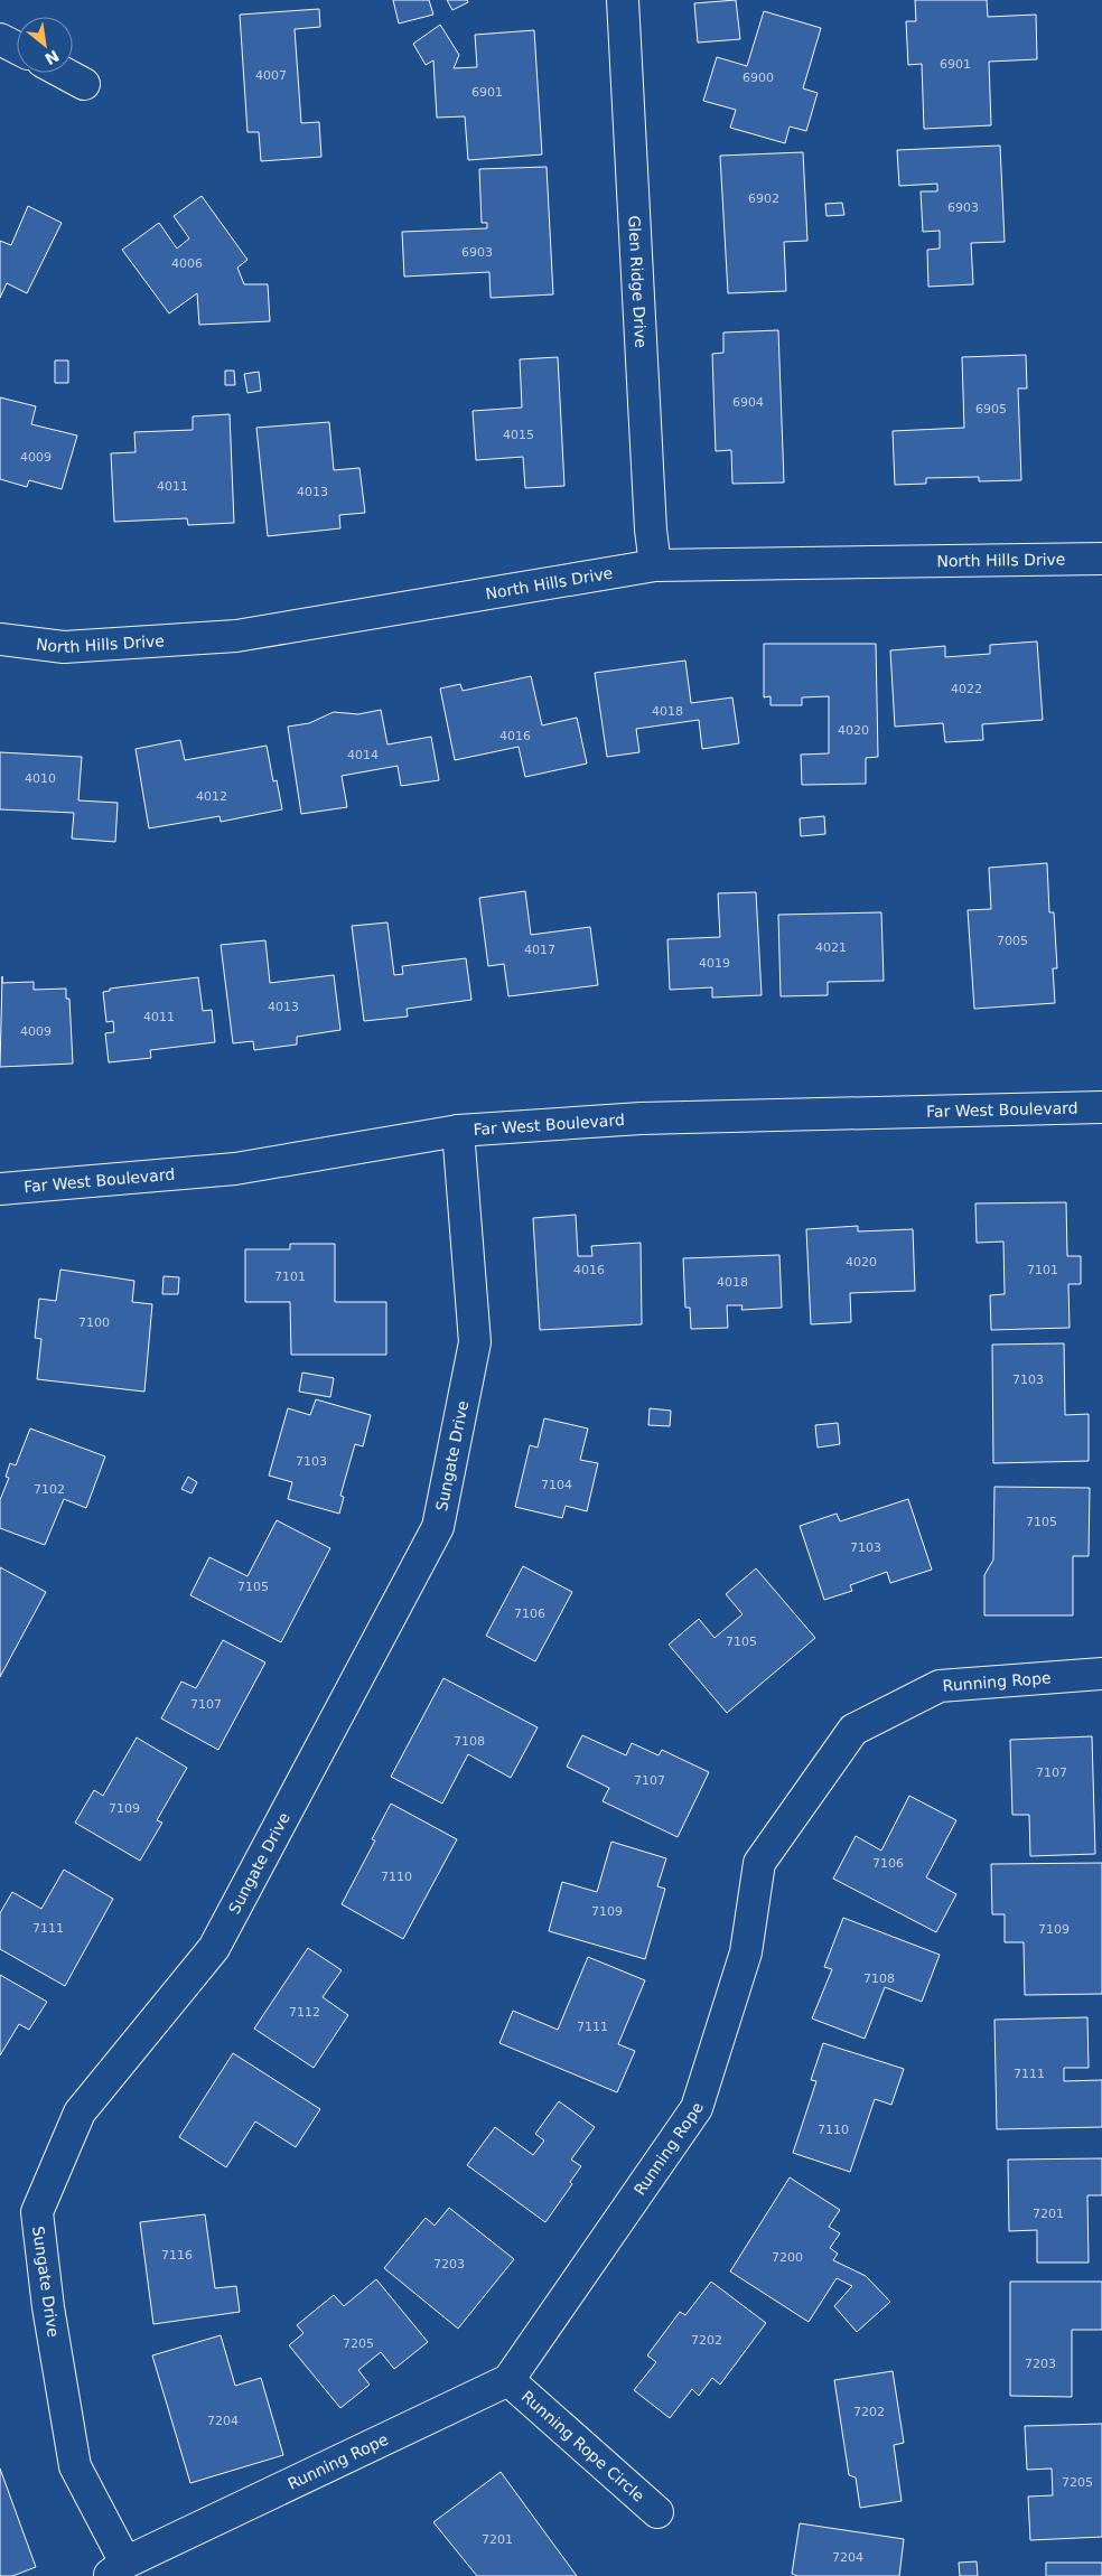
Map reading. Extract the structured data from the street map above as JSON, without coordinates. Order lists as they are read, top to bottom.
{
  "streets": {
    "street": [
      "Glen Ridge Drive",
      "North Hills Drive",
      "Far West Boulevard",
      "Sungate Drive",
      "Running Rope",
      "Running Rope Circle"
    ]
  },
  "crossings": [
    ["Glen Ridge Drive", "North Hills Drive"],
    ["Far West Boulevard", "Sungate Drive"],
    ["Sungate Drive", "Running Rope"],
    ["Running Rope", "Running Rope Circle"]
  ],
  "house_numbers": [
    "6901",
    "4007",
    "6900",
    "6901",
    "6902",
    "6903",
    "6903",
    "4006",
    "6904",
    "6905",
    "4015",
    "4009",
    "4011",
    "4013",
    "4022",
    "4018",
    "4020",
    "4016",
    "4014",
    "4010",
    "4012",
    "7005",
    "4021",
    "4017",
    "4019",
    "4013",
    "4011",
    "4009",
    "4020",
    "4016",
    "7101",
    "7101",
    "4018",
    "7100",
    "7103",
    "7103",
    "7104",
    "7102",
    "7105",
    "7103",
    "7105",
    "7106",
    "7105",
    "7107",
    "7108",
    "7107",
    "7107",
    "7109",
    "7106",
    "7110",
    "7109",
    "7111",
    "7109",
    "7108",
    "7112",
    "7111",
    "7111",
    "7110",
    "7201",
    "7116",
    "7200",
    "7203",
    "7202",
    "7205",
    "7203",
    "7202",
    "7204",
    "7205",
    "7201",
    "7204"
  ],
  "north": "bottom right"
}
